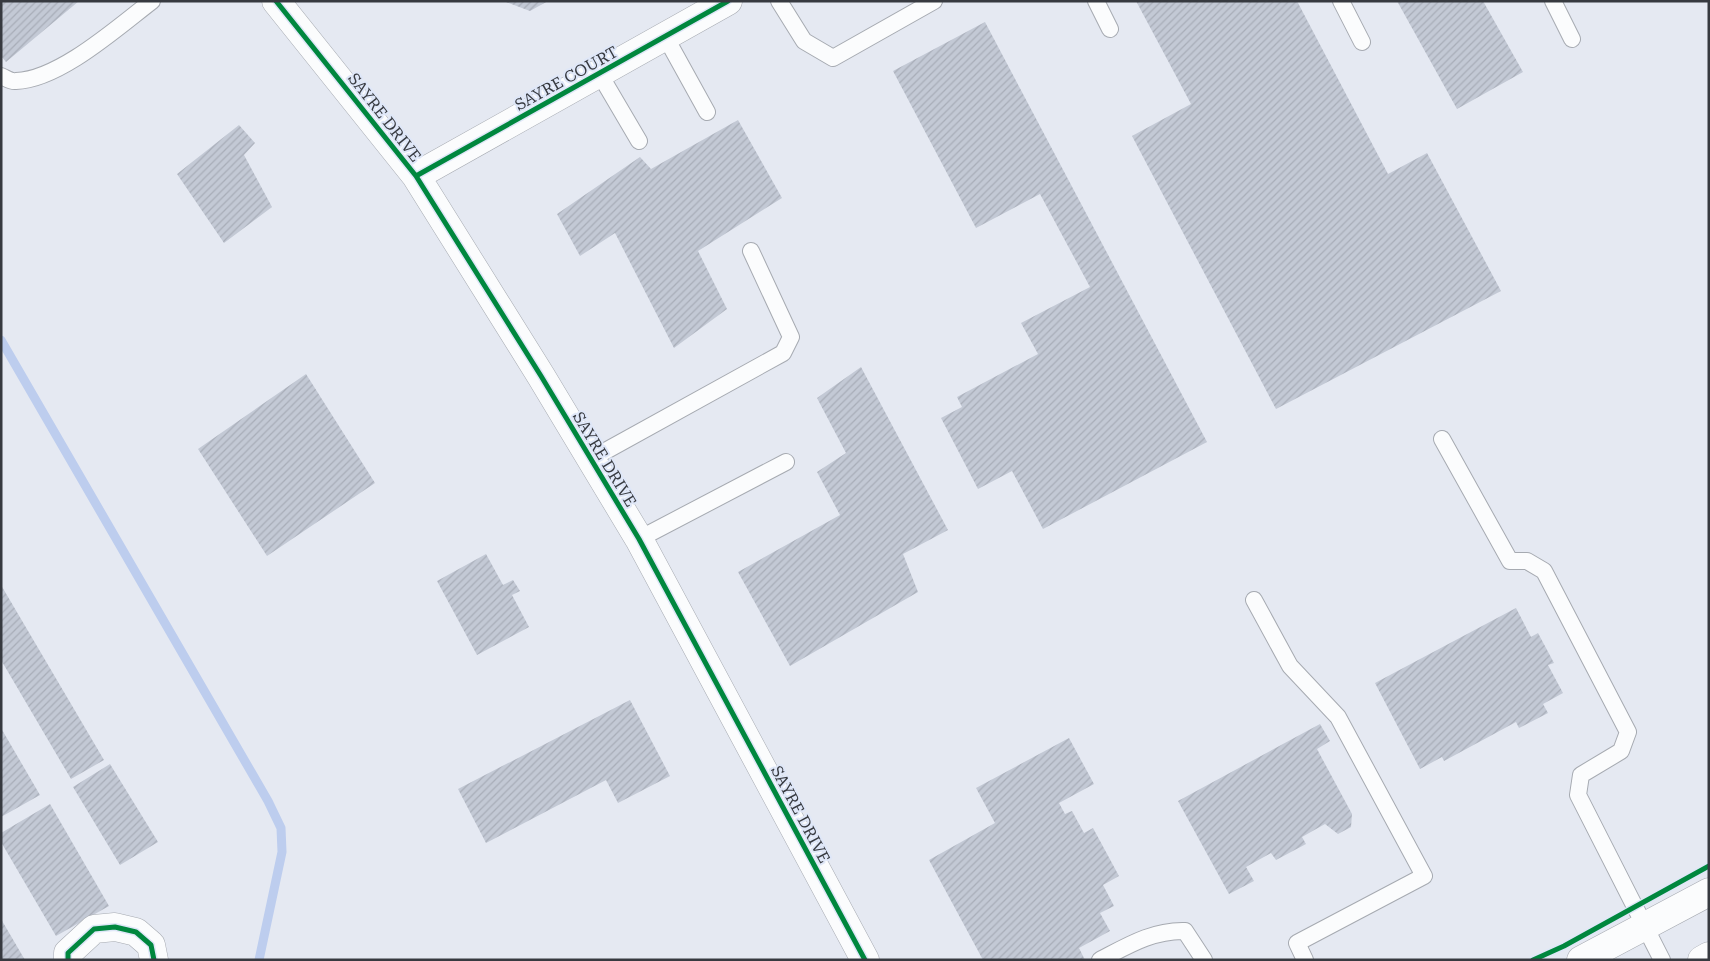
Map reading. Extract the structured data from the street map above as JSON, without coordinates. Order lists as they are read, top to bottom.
{
  "streets": {
    "street": ["SAYRE COURT", "SAYRE DRIVE"]
  },
  "crossings": [
    ["SAYRE COURT", "SAYRE DRIVE"]
  ]
}
